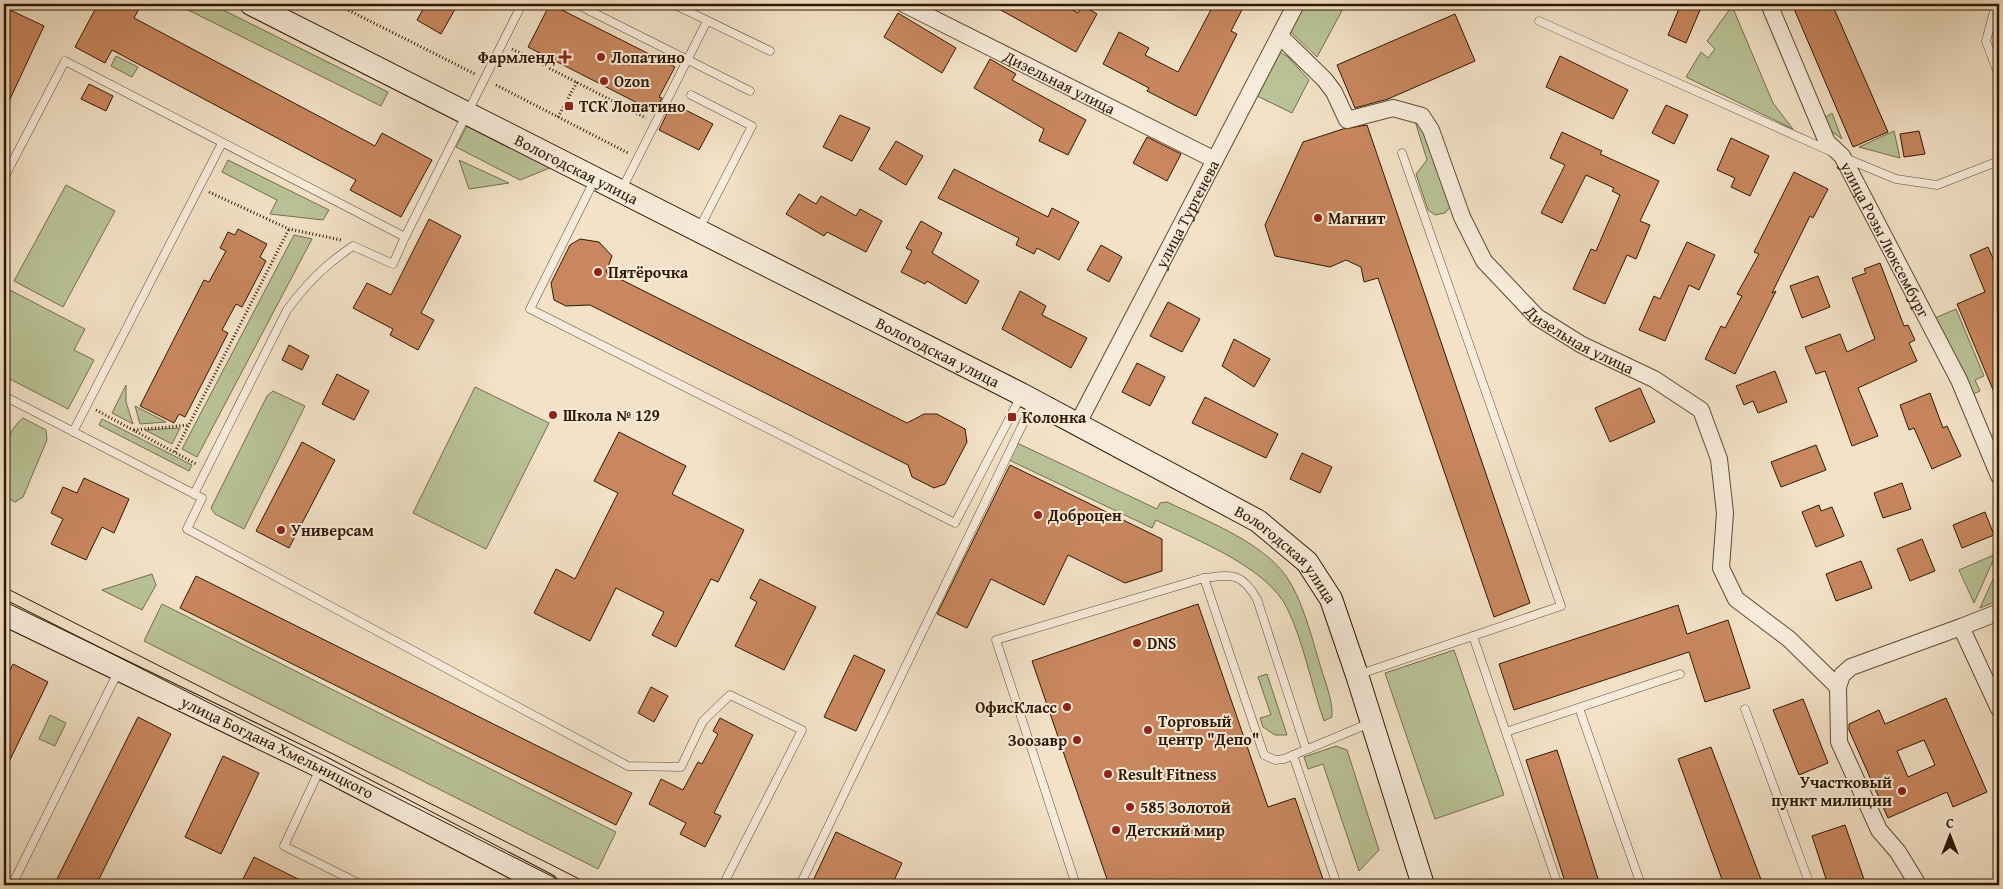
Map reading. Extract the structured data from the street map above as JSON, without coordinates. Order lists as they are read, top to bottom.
{
  "streets": {
    "main road": ["Вологодская улица", "улица Богдана Хмельницкого"],
    "street": ["Дизельная улица", "улица Тургенева", "улица Розы Люксембург"]
  },
  "crossings": [
    ["Дизельная улица", "улица Тургенева"],
    ["Вологодская улица", "улица Тургенева"]
  ],
  "places": {
    "health": ["Фармленд"],
    "other": [
      "Лопатино",
      "Ozon",
      "Магнит",
      "Пятёрочка",
      "Школа № 129",
      "Доброцен",
      "Универсам",
      "DNS",
      "ОфисКласс",
      "Торговый центр \"Депо\"",
      "Зоозавр",
      "Result Fitness",
      "Участковый пункт милиции",
      "585 Золотой",
      "Детский мир"
    ],
    "transit": ["ТСК Лопатино", "Колонка"]
  },
  "north": "top"
}
